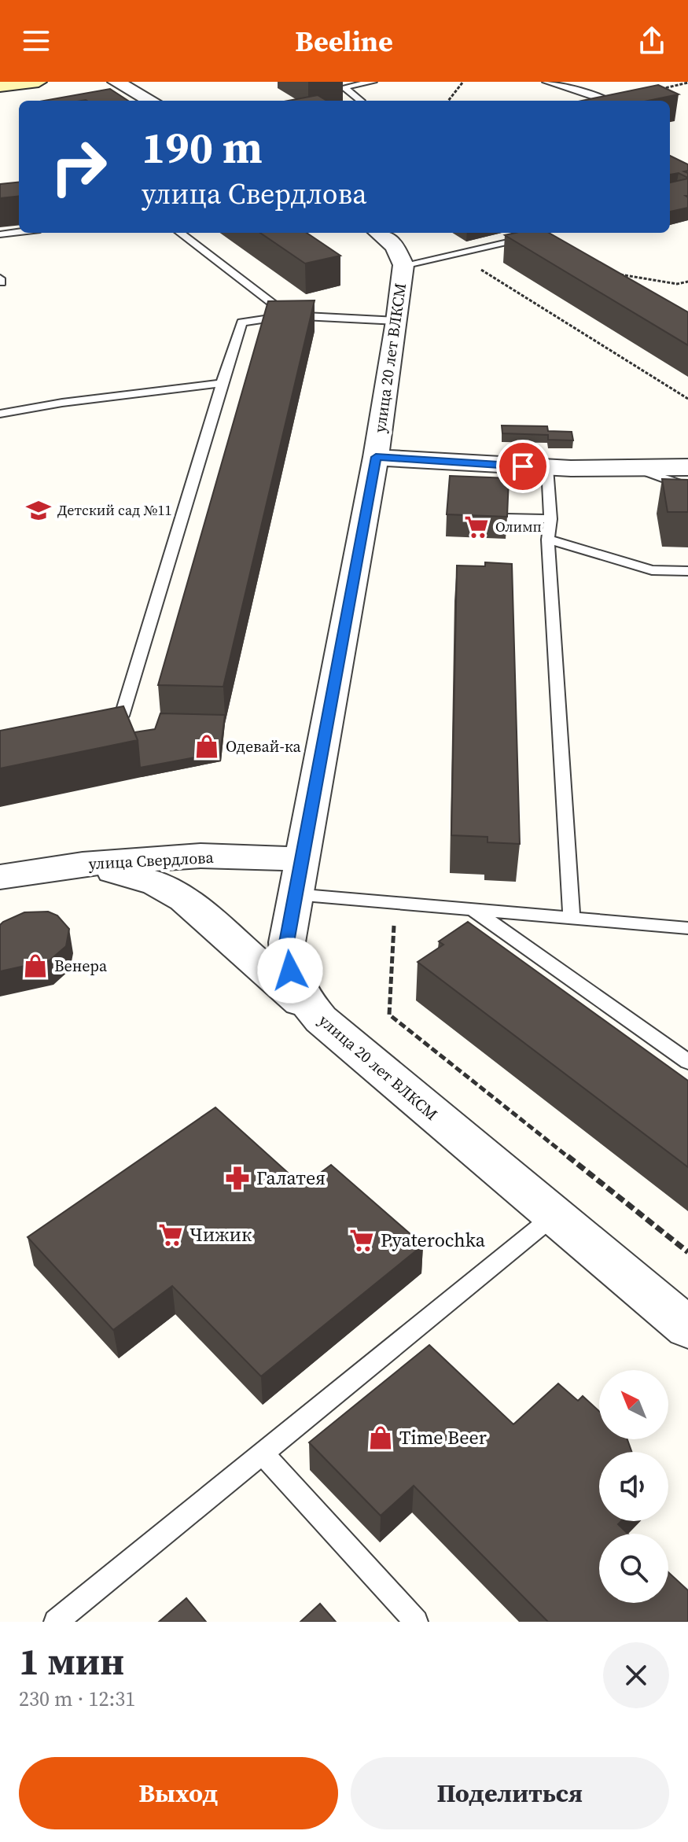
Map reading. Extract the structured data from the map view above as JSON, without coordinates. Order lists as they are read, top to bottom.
{
  "streets": {
    "street": ["улица 20 лет ВЛКСМ", "улица Свердлова"]
  },
  "crossings": [
    ["улица 20 лет ВЛКСМ", "улица Свердлова"]
  ],
  "places": {
    "school or university": ["Детский сад №11"],
    "supermarket": ["Олимп", "Чижик", "Pyaterochka"],
    "shop": ["Одевай-ка", "Венера", "Time Beer"],
    "pharmacy": ["Галатея"]
  },
  "north": "top left",
  "page": {
    "header": "Beeline",
    "turn": ["190 m", "улица Свердлова"],
    "heading": ["1 мин", "230 m · 12:31"],
    "buttons": ["Выход", "Поделиться"]
  }
}
